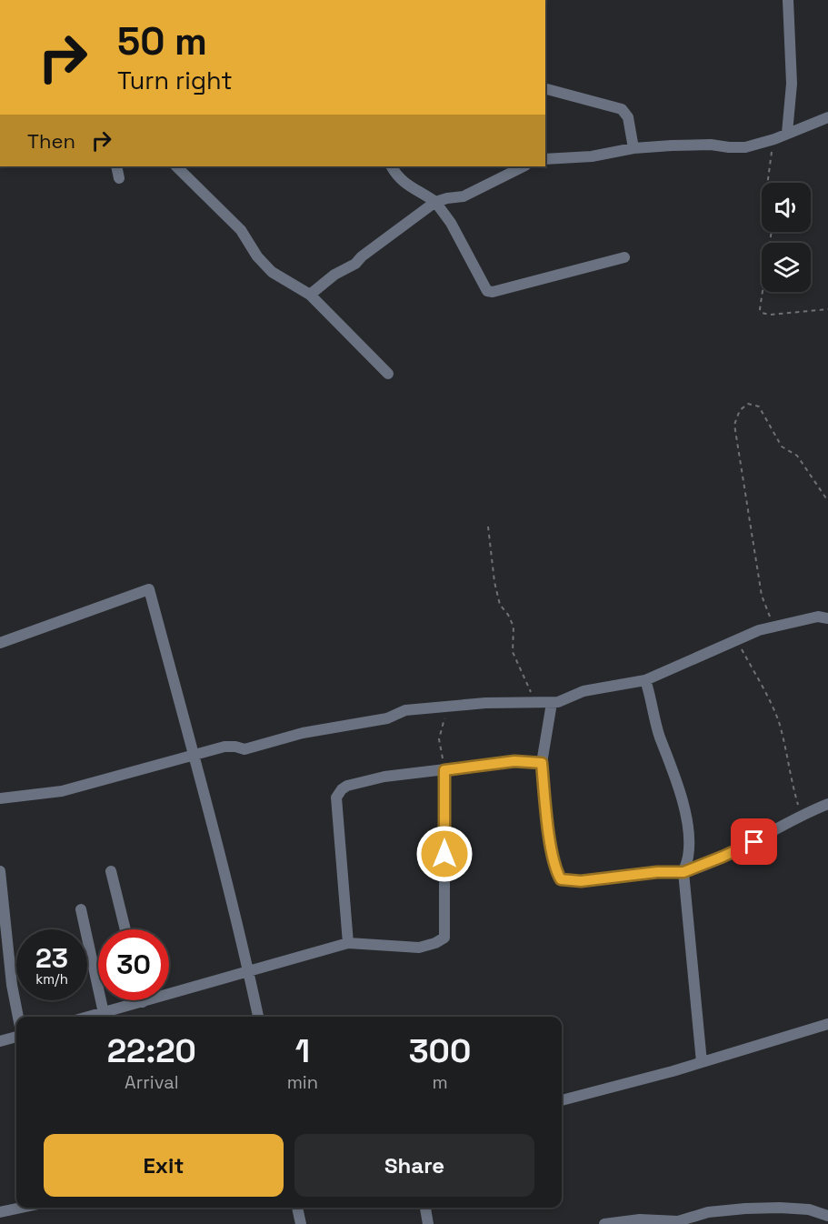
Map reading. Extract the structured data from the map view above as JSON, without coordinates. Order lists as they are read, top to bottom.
{
  "page": {
    "turn": ["50 m", "Turn right"],
    "then": "Then",
    "speed": "23 km/h",
    "limit": "30",
    "eta": [
      "22:20",
      "Arrival",
      "1",
      "min",
      "300",
      "m"
    ],
    "buttons": ["Exit", "Share"]
  }
}
